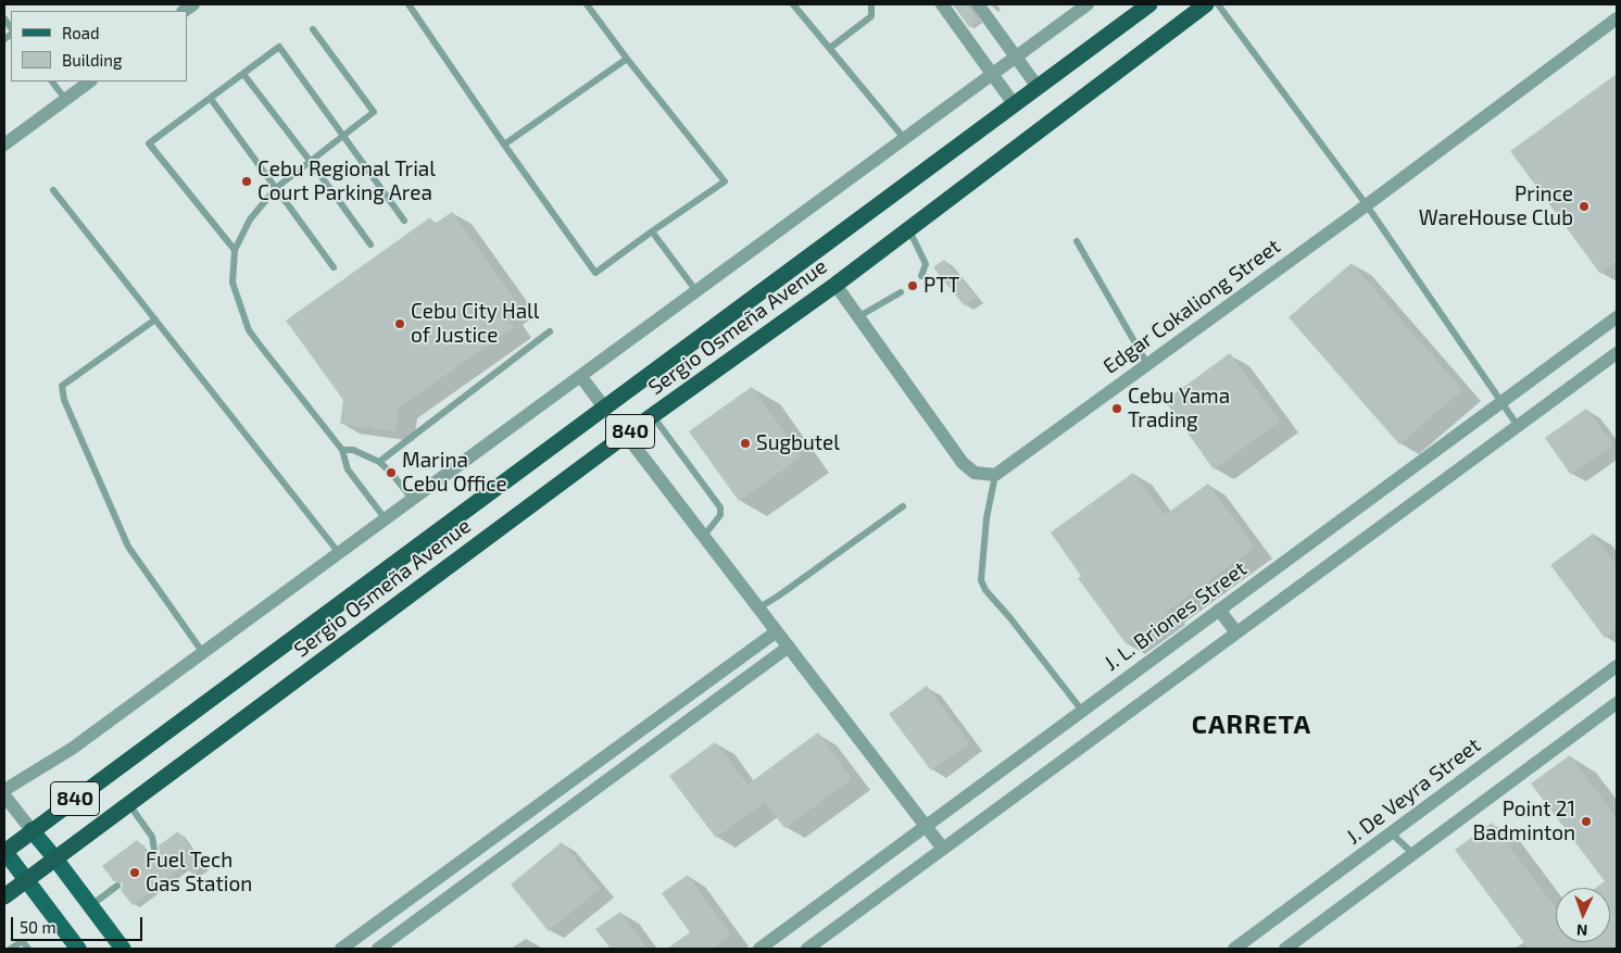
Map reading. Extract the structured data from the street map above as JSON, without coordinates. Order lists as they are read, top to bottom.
{
  "streets": {
    "highway": ["Sergio Osmeña Avenue", "840"],
    "street": ["Edgar Cokaliong Street", "J. L. Briones Street", "J. De Veyra Street"]
  },
  "districts": ["CARRETA"],
  "places": [
    "Cebu Regional Trial Court Parking Area",
    "Prince WareHouse Club",
    "PTT",
    "Cebu City Hall of Justice",
    "Cebu Yama Trading",
    "Sugbutel",
    "Marina Cebu Office",
    "Point 21 Badminton",
    "Fuel Tech Gas Station"
  ],
  "legend": ["Road", "Building"],
  "scale_bar": "50 m",
  "north": "bottom"
}
